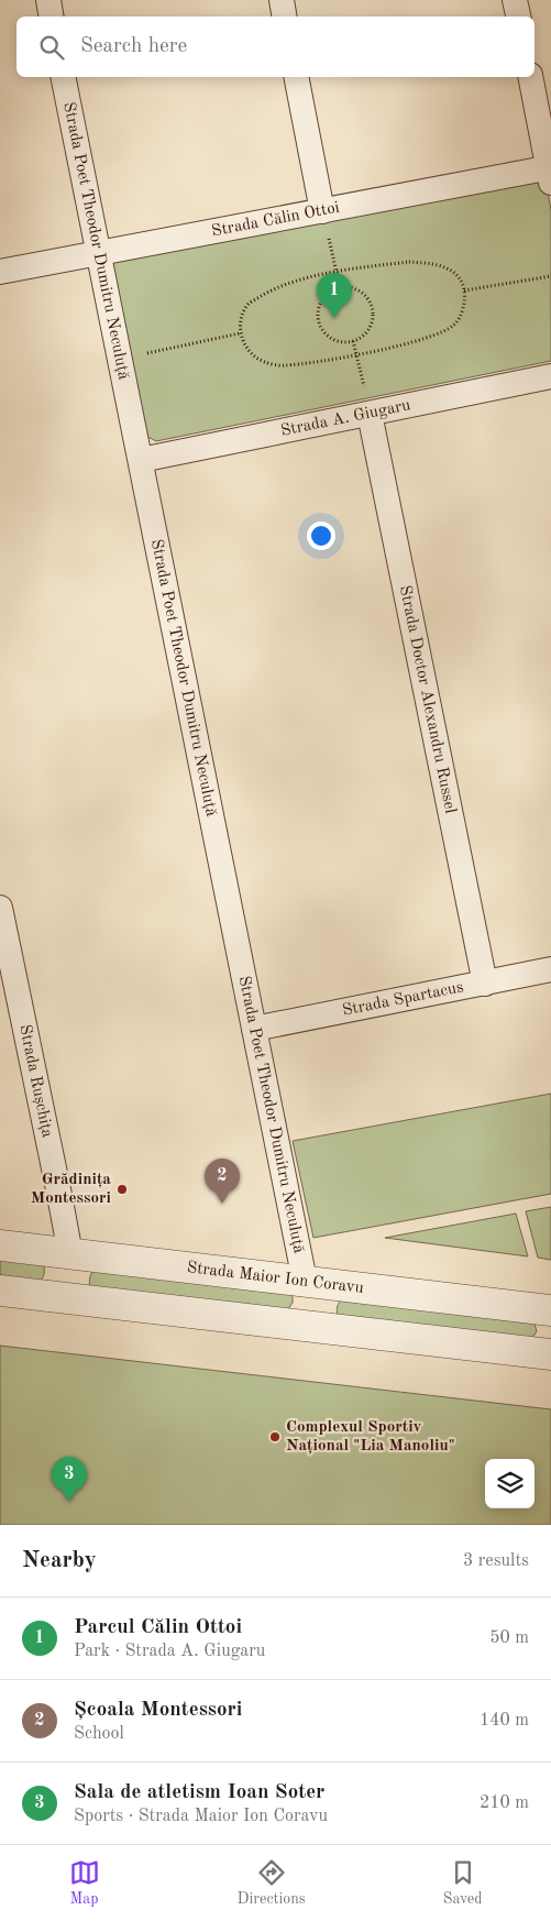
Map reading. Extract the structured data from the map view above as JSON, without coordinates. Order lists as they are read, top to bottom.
{
  "streets": {
    "street": [
      "Strada Călin Ottoi",
      "Strada Poet Theodor Dumitru Neculuță",
      "Strada A. Giugaru",
      "Strada Doctor Alexandru Russel",
      "Strada Spartacus",
      "Strada Rușchița",
      "Strada Maior Ion Coravu"
    ]
  },
  "crossings": [
    ["Strada Călin Ottoi", "Strada Poet Theodor Dumitru Neculuță"],
    ["Strada Poet Theodor Dumitru Neculuță", "Strada A. Giugaru"],
    ["Strada Poet Theodor Dumitru Neculuță", "Strada Spartacus"],
    ["Strada Poet Theodor Dumitru Neculuță", "Strada Maior Ion Coravu"],
    ["Strada A. Giugaru", "Strada Doctor Alexandru Russel"],
    ["Strada Doctor Alexandru Russel", "Strada Spartacus"],
    ["Strada Rușchița", "Strada Maior Ion Coravu"]
  ],
  "places": ["Grădinița Montessori", "Complexul Sportiv Național \"Lia Manoliu\""],
  "page": {
    "search": "Search here",
    "pins": ["1", "2", "3"],
    "heading": ["Nearby", "3 results"],
    "list": [
      {
        "mark": "1",
        "name": "Parcul Călin Ottoi",
        "note": "Park · Strada A. Giugaru",
        "value": "50 m"
      },
      {
        "mark": "2",
        "name": "Școala Montessori",
        "note": "School",
        "value": "140 m"
      },
      {
        "mark": "3",
        "name": "Sala de atletism Ioan Soter",
        "note": "Sports · Strada Maior Ion Coravu",
        "value": "210 m"
      }
    ],
    "nav": ["Map", "Directions", "Saved"]
  }
}
